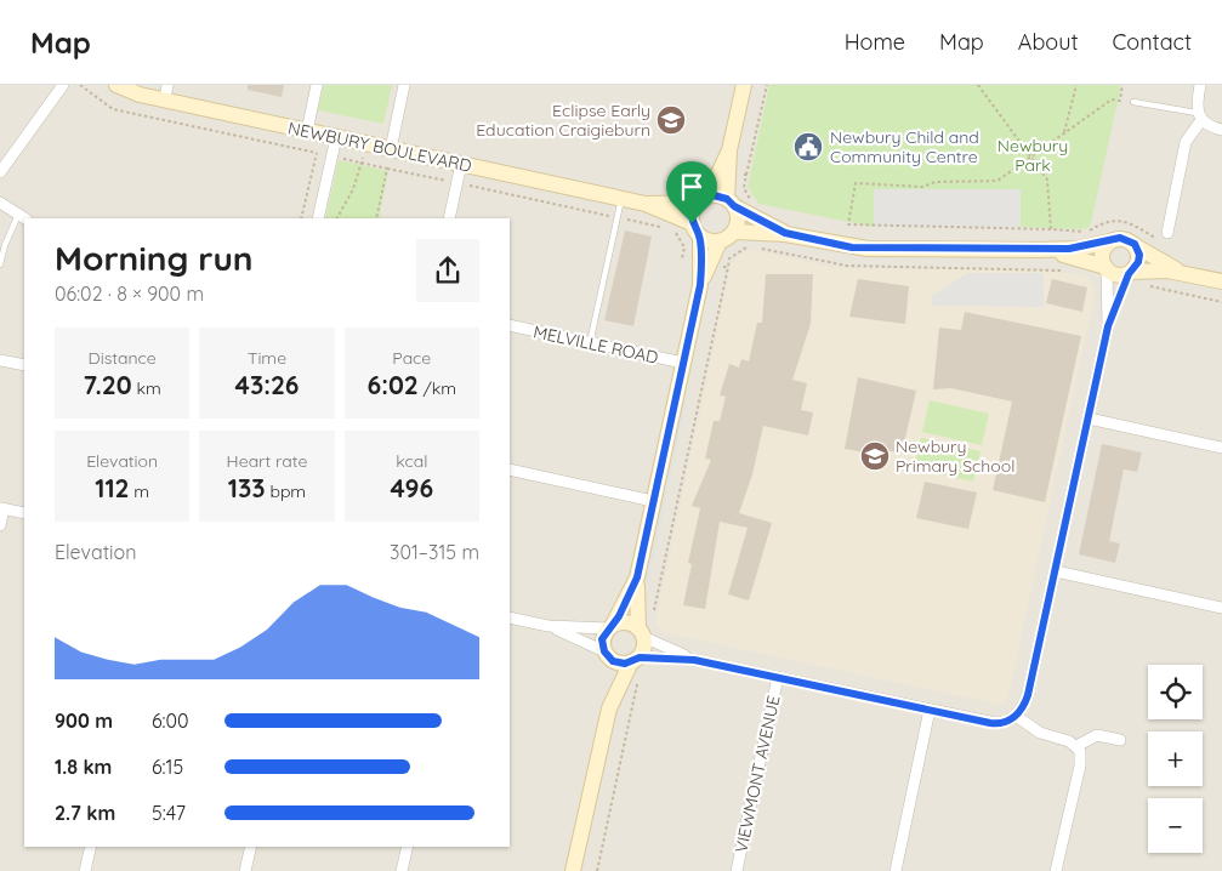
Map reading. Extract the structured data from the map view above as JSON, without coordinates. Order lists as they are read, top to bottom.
{
  "streets": {
    "street": ["NEWBURY BOULEVARD", "MELVILLE ROAD", "VIEWMONT AVENUE"]
  },
  "parks": ["Newbury Park"],
  "places": {
    "school or university": ["Eclipse Early Education Craigieburn", "Newbury Primary School"],
    "public building": ["Newbury Child and Community Centre"]
  },
  "page": {
    "header": "Map",
    "nav": [
      "Home",
      "Map",
      "About",
      "Contact"
    ],
    "heading": ["Morning run", "06:02 · 8 × 900 m"],
    "stats": [
      ["Distance", "7.20 km"],
      ["Time", "43:26"],
      ["Pace", "6:02 /km"],
      ["Elevation", "112 m"],
      ["Heart rate", "133 bpm"],
      ["kcal", "496"]
    ],
    "chart": ["Elevation", "301–315 m"],
    "map_buttons": ["+", "−"],
    "list": [
      {
        "name": "900 m",
        "note": "6:00"
      },
      {
        "name": "1.8 km",
        "note": "6:15"
      },
      {
        "name": "2.7 km",
        "note": "5:47"
      }
    ]
  }
}
